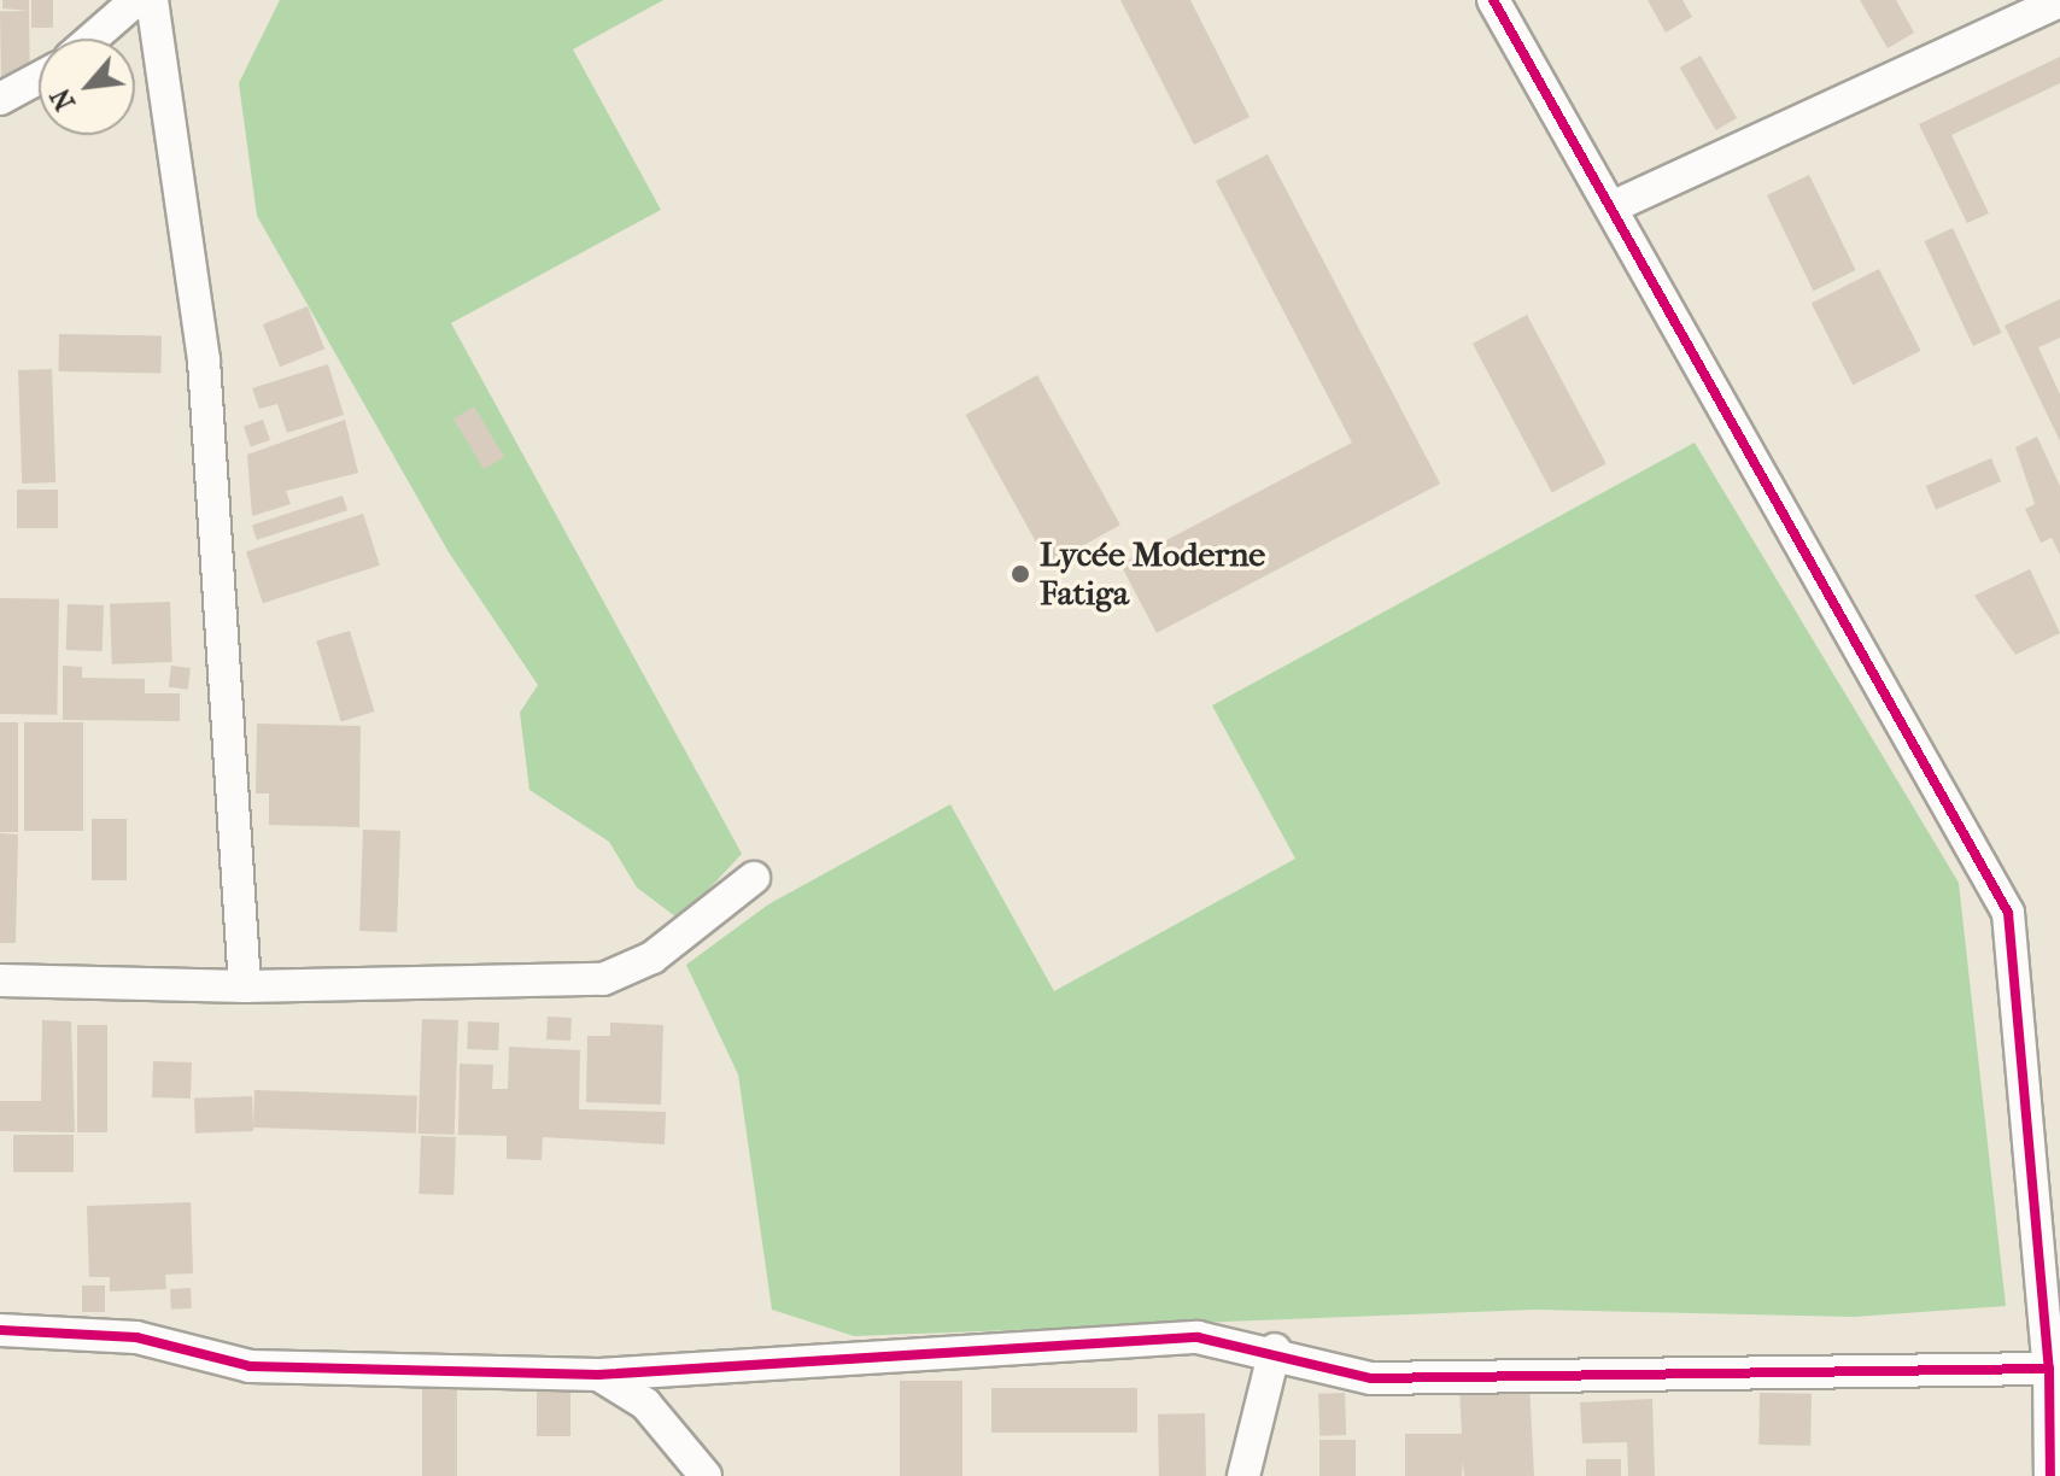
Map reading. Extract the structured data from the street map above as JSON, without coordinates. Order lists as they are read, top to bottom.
{
  "places": ["Lycée Moderne Fatiga"],
  "north": "bottom left"
}
